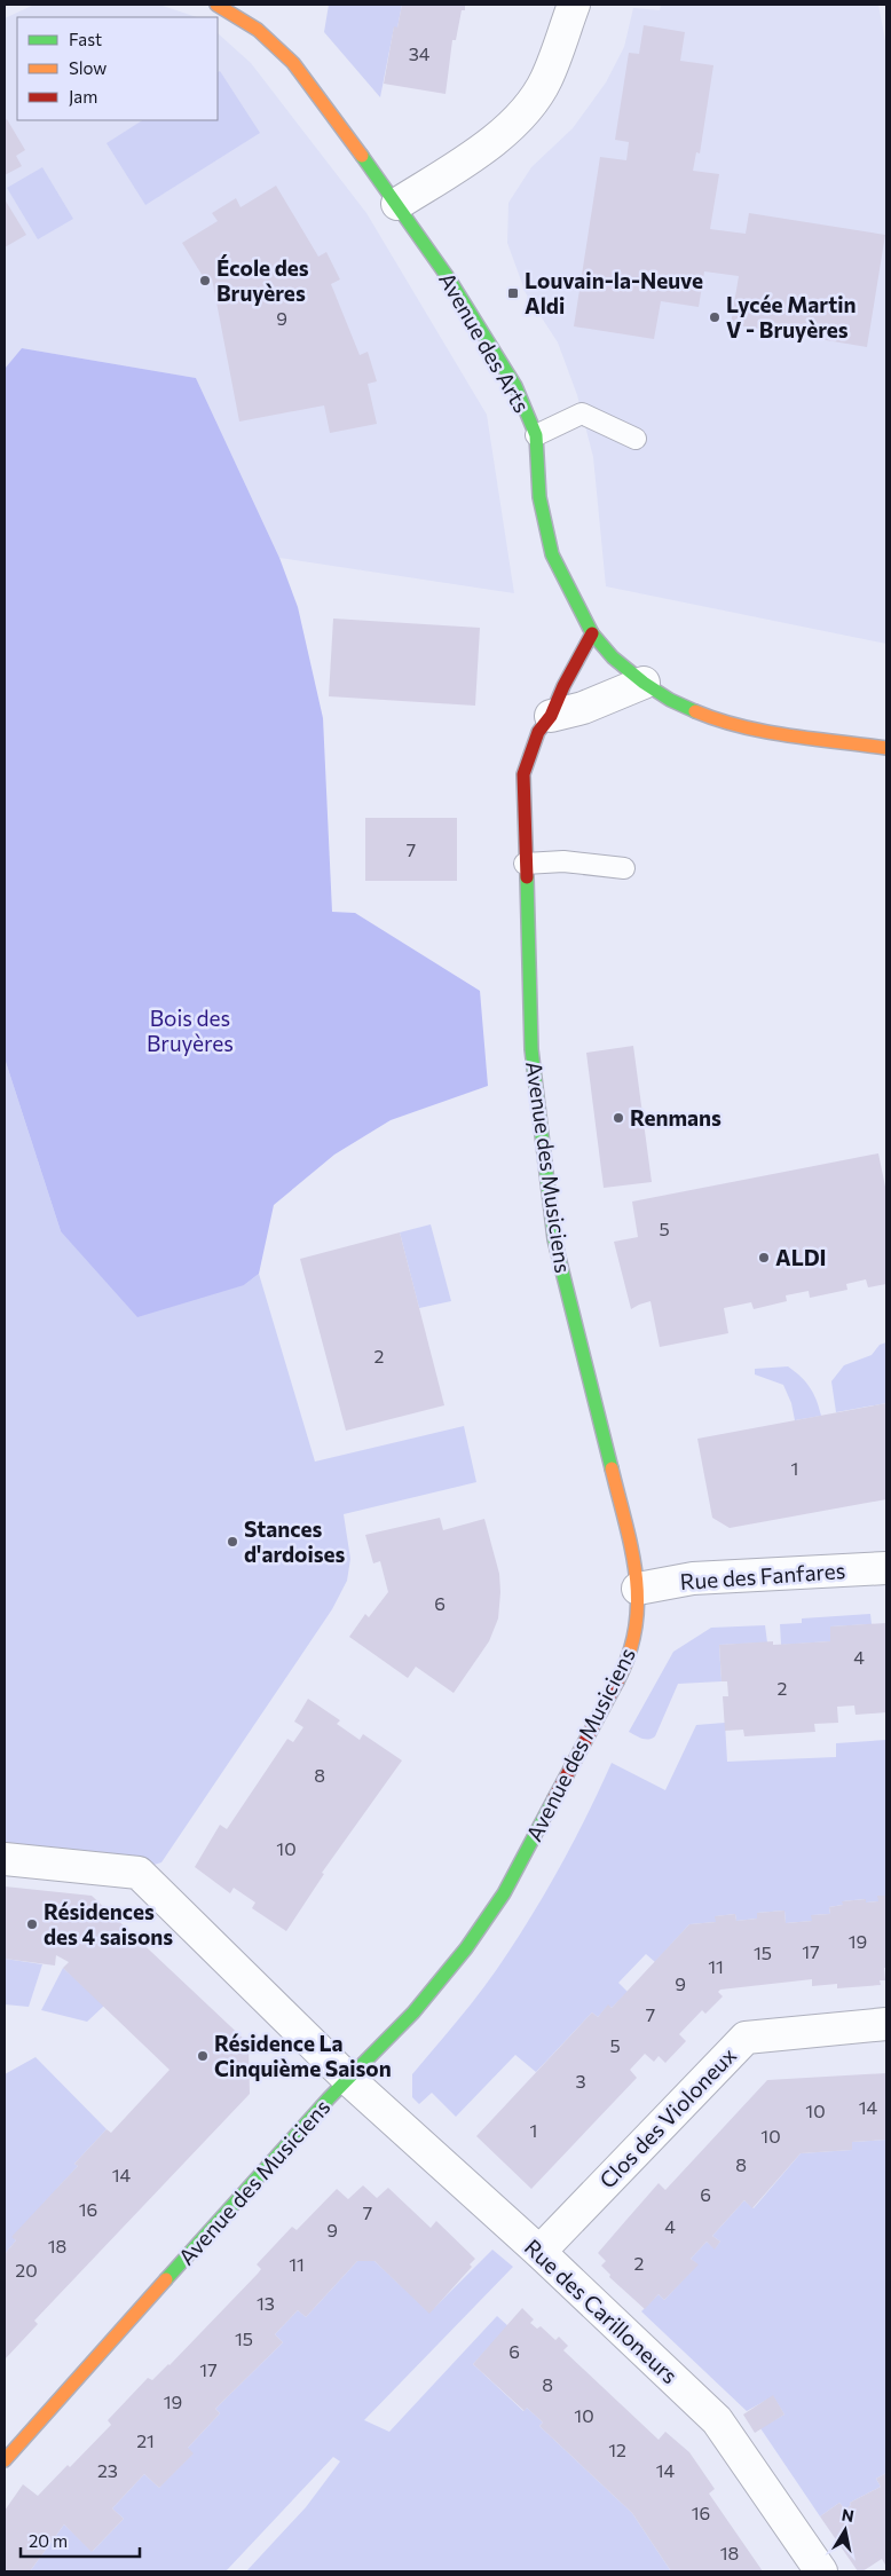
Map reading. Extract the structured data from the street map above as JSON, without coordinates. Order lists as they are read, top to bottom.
{
  "streets": {
    "street": [
      "Avenue des Arts",
      "Avenue des Musiciens",
      "Rue des Fanfares",
      "Clos des Violoneux",
      "Rue des Carilloneurs"
    ]
  },
  "crossings": [
    ["Avenue des Arts", "Avenue des Musiciens"],
    ["Avenue des Musiciens", "Rue des Fanfares"],
    ["Avenue des Musiciens", "Rue des Carilloneurs"],
    ["Clos des Violoneux", "Rue des Carilloneurs"]
  ],
  "parks": ["Bois des Bruyères"],
  "places": {
    "other": [
      "École des Bruyères",
      "Lycée Martin V - Bruyères",
      "Renmans",
      "ALDI",
      "Stances d'ardoises",
      "Résidences des 4 saisons",
      "Résidence La Cinquième Saison"
    ],
    "transit": ["Louvain-la-Neuve Aldi"]
  },
  "house_numbers": [
    "34",
    "9",
    "7",
    "5",
    "2",
    "1",
    "6",
    "4",
    "2",
    "8",
    "10",
    "19",
    "17",
    "15",
    "11",
    "9",
    "7",
    "5",
    "3",
    "14",
    "10",
    "1",
    "10",
    "8",
    "14",
    "6",
    "16",
    "7",
    "4",
    "9",
    "18",
    "2",
    "11",
    "20",
    "13",
    "15",
    "6",
    "17",
    "8",
    "19",
    "10",
    "21",
    "12",
    "23",
    "14",
    "16",
    "18"
  ],
  "legend": ["Fast", "Slow", "Jam"],
  "scale_bar": "20 m",
  "north": "top"
}
